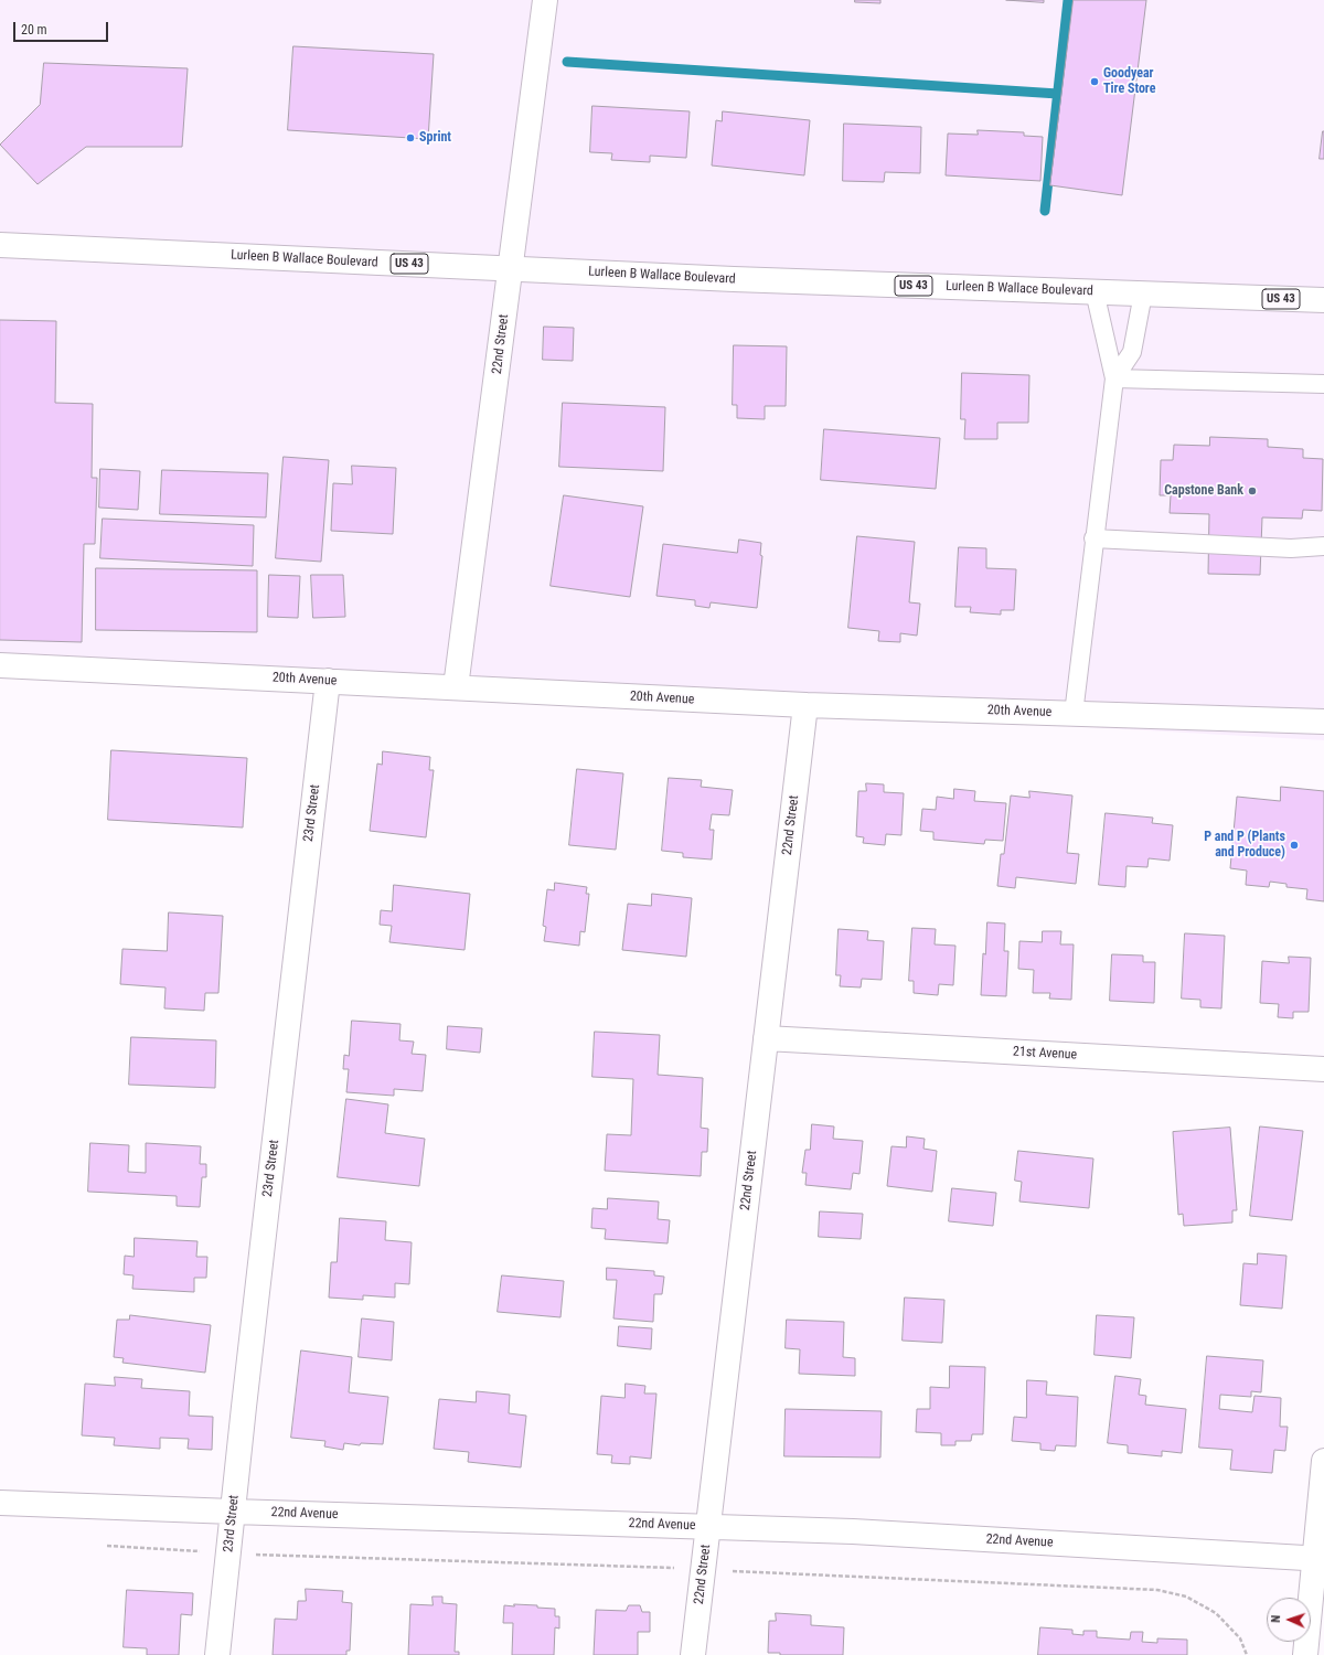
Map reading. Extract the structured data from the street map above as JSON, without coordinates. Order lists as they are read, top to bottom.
{
  "streets": {
    "main road": [
      "Lurleen B Wallace Boulevard",
      "US 43",
      "22nd Street",
      "20th Avenue",
      "23rd Street",
      "21st Avenue",
      "22nd Avenue"
    ]
  },
  "crossings": [
    ["Lurleen B Wallace Boulevard", "22nd Street"],
    ["22nd Street", "20th Avenue"],
    ["22nd Street", "21st Avenue"],
    ["22nd Street", "22nd Avenue"],
    ["20th Avenue", "23rd Street"],
    ["23rd Street", "22nd Avenue"]
  ],
  "places": [
    "Goodyear Tire Store",
    "Sprint",
    "Capstone Bank",
    "P and P (Plants and Produce)"
  ],
  "scale_bar": "20 m",
  "north": "left"
}
